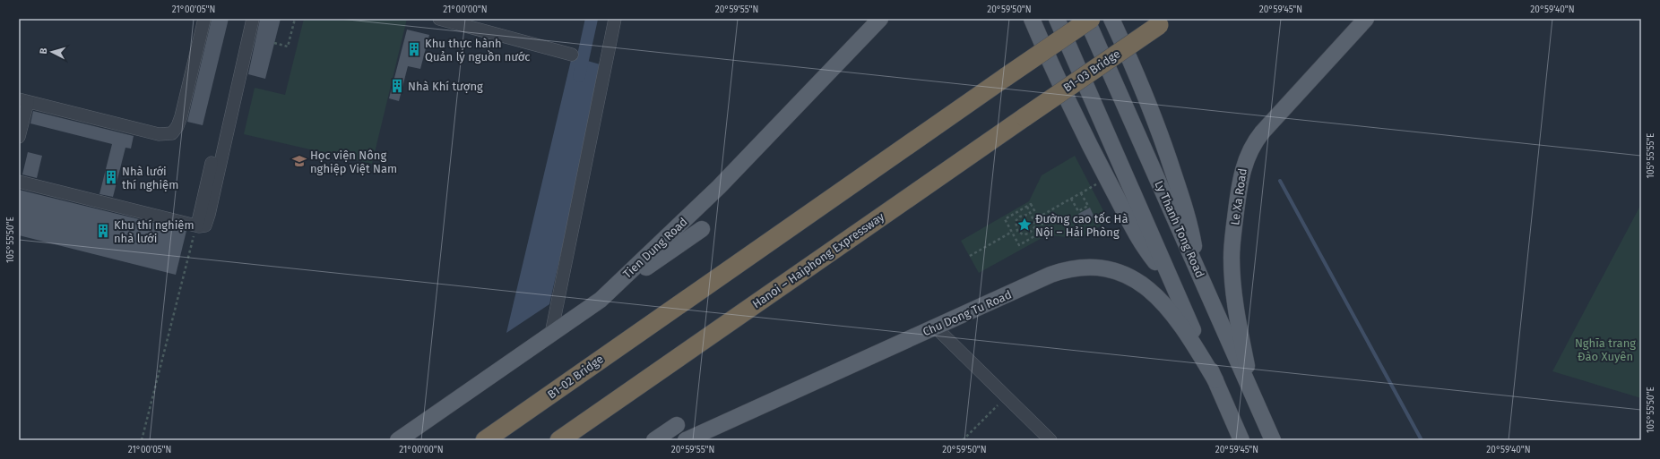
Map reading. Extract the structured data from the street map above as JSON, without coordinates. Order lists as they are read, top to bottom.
{
  "streets": {
    "highway": ["B1-03 Bridge", "Hanoi – Haiphong Expressway", "B1-02 Bridge"],
    "main road": [
      "Le Xa Road",
      "Ly Thanh Tong Road",
      "Tien Dung Road",
      "Chu Dong Tu Road"
    ]
  },
  "crossings": [
    ["B1-03 Bridge", "Hanoi – Haiphong Expressway"],
    ["Le Xa Road", "Ly Thanh Tong Road"]
  ],
  "parks": ["Nghĩa trang Đào Xuyên"],
  "places": {
    "building": [
      "Khu thực hành Quản lý nguồn nước",
      "Nhà Khí tượng",
      "Nhà lưới thí nghiệm",
      "Khu thí nghiệm nhà lưới"
    ],
    "school or university": ["Học viện Nông nghiệp Việt Nam"],
    "place": ["Đường cao tốc Hà Nội – Hải Phòng"]
  },
  "north": "left",
  "coordinates": [
    "21°00'05\"N",
    "21°00'00\"N",
    "20°59'55\"N",
    "20°59'50\"N",
    "20°59'45\"N",
    "20°59'40\"N",
    "105°55'55\"E",
    "105°55'50\"E"
  ]
}
